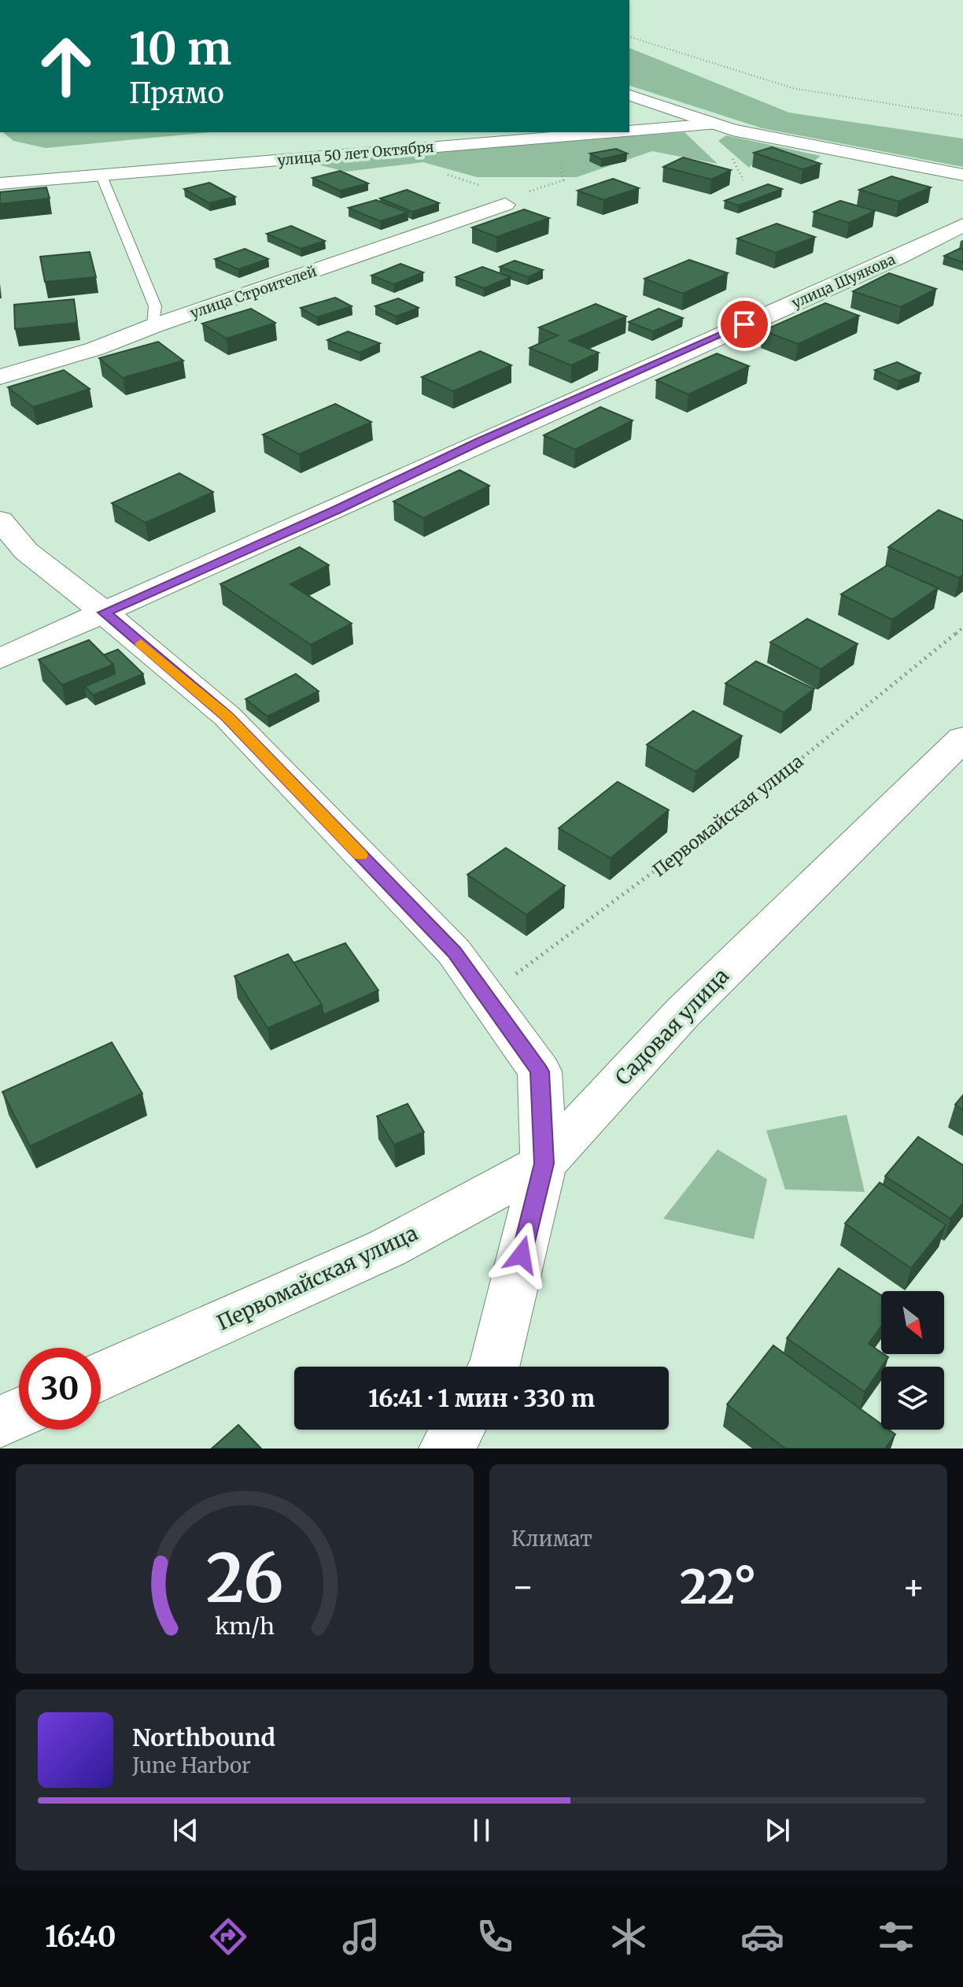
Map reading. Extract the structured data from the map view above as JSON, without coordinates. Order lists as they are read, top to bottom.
{
  "streets": {
    "street": [
      "улица 50 лет Октября",
      "улица Шуякова",
      "улица Строителей",
      "Первомайская улица",
      "Садовая улица"
    ]
  },
  "crossings": [
    ["Первомайская улица", "Садовая улица"]
  ],
  "north": "bottom right",
  "page": {
    "turn": ["10 m", "Прямо"],
    "limit": "30",
    "trip": "16:41 · 1 мин · 330 m",
    "tile": "Климат",
    "heat": ["−", "22°", "+"],
    "song": ["Northbound", "June Harbor"],
    "tabs": "16:40",
    "gauge": ["26", "km/h"]
  }
}
